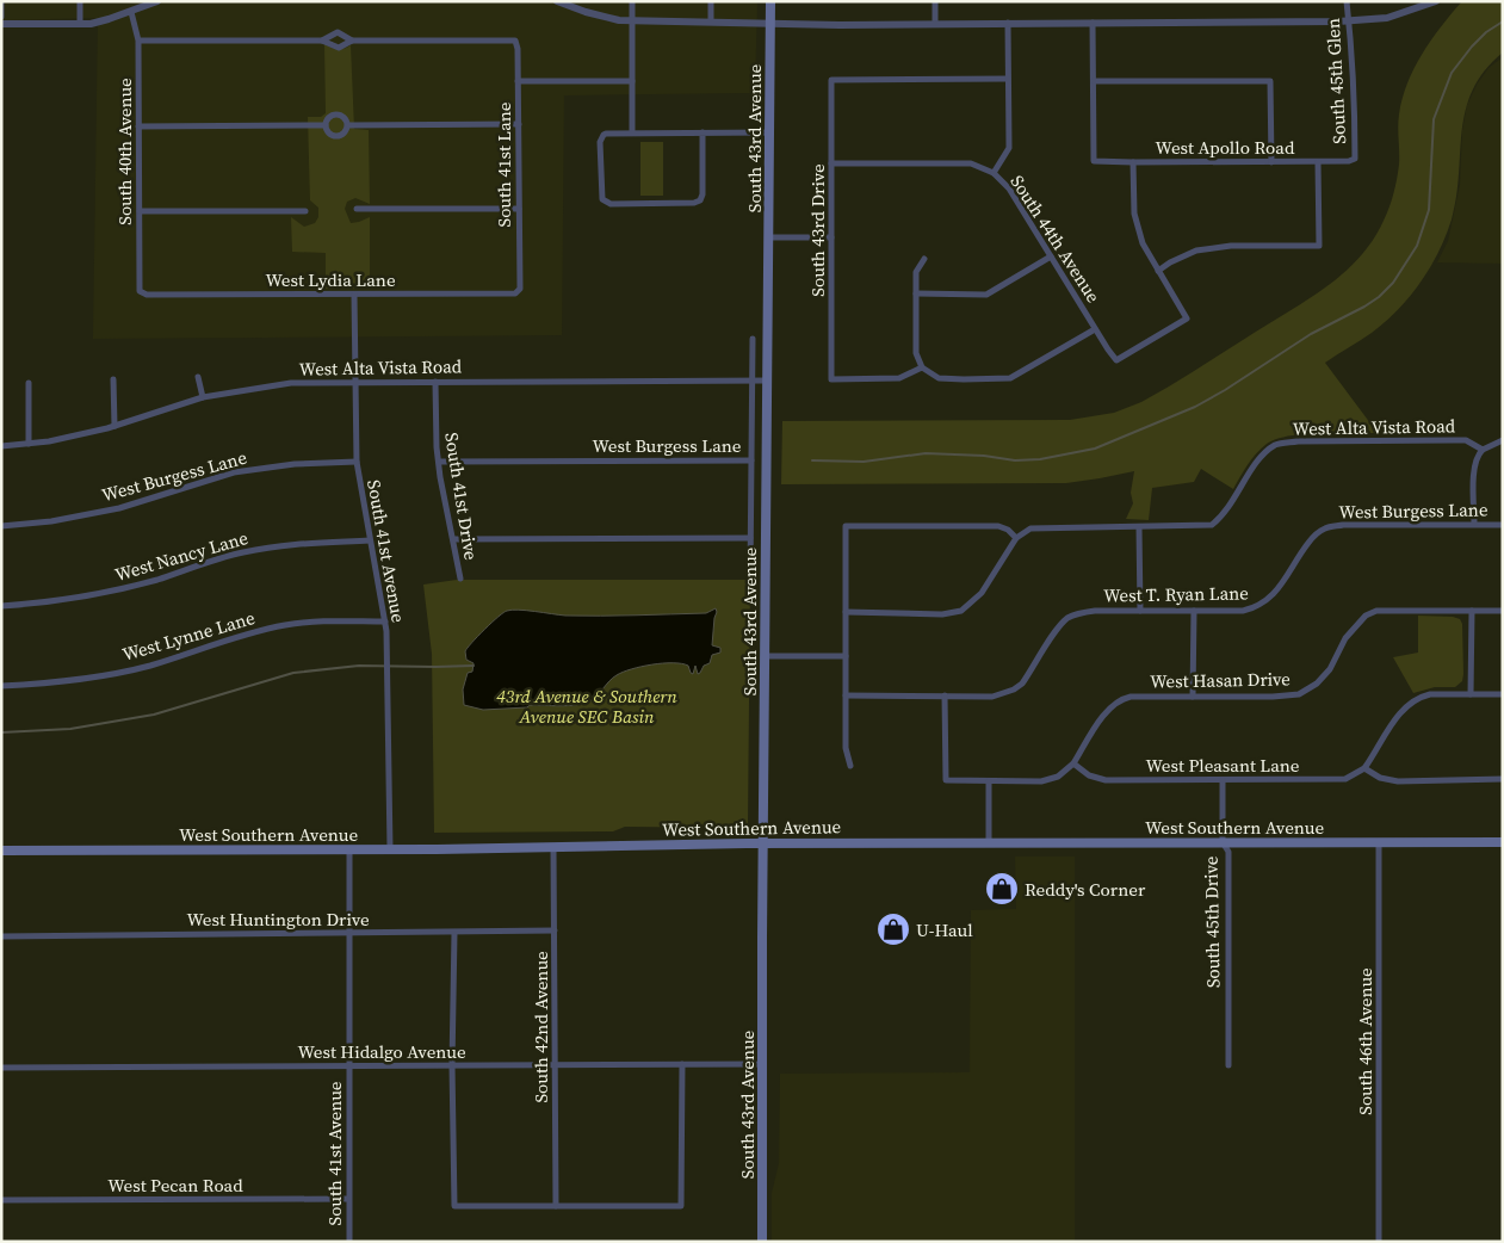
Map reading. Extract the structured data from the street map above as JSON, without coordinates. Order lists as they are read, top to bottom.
{
  "streets": {
    "main road": ["South 43rd Avenue", "West Southern Avenue"],
    "street": [
      "South 45th Glen",
      "West Apollo Road",
      "South 40th Avenue",
      "South 41st Lane",
      "South 43rd Drive",
      "South 44th Avenue",
      "West Lydia Lane",
      "West Alta Vista Road",
      "West Burgess Lane",
      "South 41st Drive",
      "South 41st Avenue",
      "West Nancy Lane",
      "West T. Ryan Lane",
      "West Lynne Lane",
      "West Hasan Drive",
      "West Pleasant Lane",
      "West Huntington Drive",
      "South 45th Drive",
      "South 42nd Avenue",
      "South 46th Avenue",
      "West Hidalgo Avenue",
      "West Pecan Road"
    ]
  },
  "crossings": [
    ["South 45th Glen", "West Apollo Road"],
    ["South 43rd Avenue", "West Alta Vista Road"],
    ["South 43rd Avenue", "West Burgess Lane"],
    ["South 43rd Avenue", "West Southern Avenue"],
    ["South 43rd Avenue", "West Hidalgo Avenue"],
    ["South 40th Avenue", "West Lydia Lane"],
    ["South 41st Lane", "West Lydia Lane"],
    ["South 43rd Drive", "South 44th Avenue"],
    ["West Lydia Lane", "South 41st Avenue"],
    ["West Alta Vista Road", "South 41st Drive"],
    ["West Alta Vista Road", "South 41st Avenue"],
    ["West Burgess Lane", "South 41st Drive"],
    ["West Burgess Lane", "South 41st Avenue"],
    ["West Burgess Lane", "West T. Ryan Lane"],
    ["South 41st Avenue", "West Nancy Lane"],
    ["South 41st Avenue", "West Lynne Lane"],
    ["South 41st Avenue", "West Southern Avenue"],
    ["South 41st Avenue", "West Huntington Drive"],
    ["South 41st Avenue", "West Hidalgo Avenue"],
    ["South 41st Avenue", "West Pecan Road"],
    ["West Hasan Drive", "West Pleasant Lane"],
    ["West Pleasant Lane", "South 45th Drive"],
    ["West Southern Avenue", "South 45th Drive"],
    ["West Southern Avenue", "South 42nd Avenue"],
    ["West Southern Avenue", "South 46th Avenue"],
    ["West Huntington Drive", "South 42nd Avenue"],
    ["South 42nd Avenue", "West Hidalgo Avenue"]
  ],
  "parks": ["43rd Avenue & Southern Avenue SEC Basin"],
  "places": {
    "shop": ["Reddy's Corner", "U-Haul"]
  }
}
